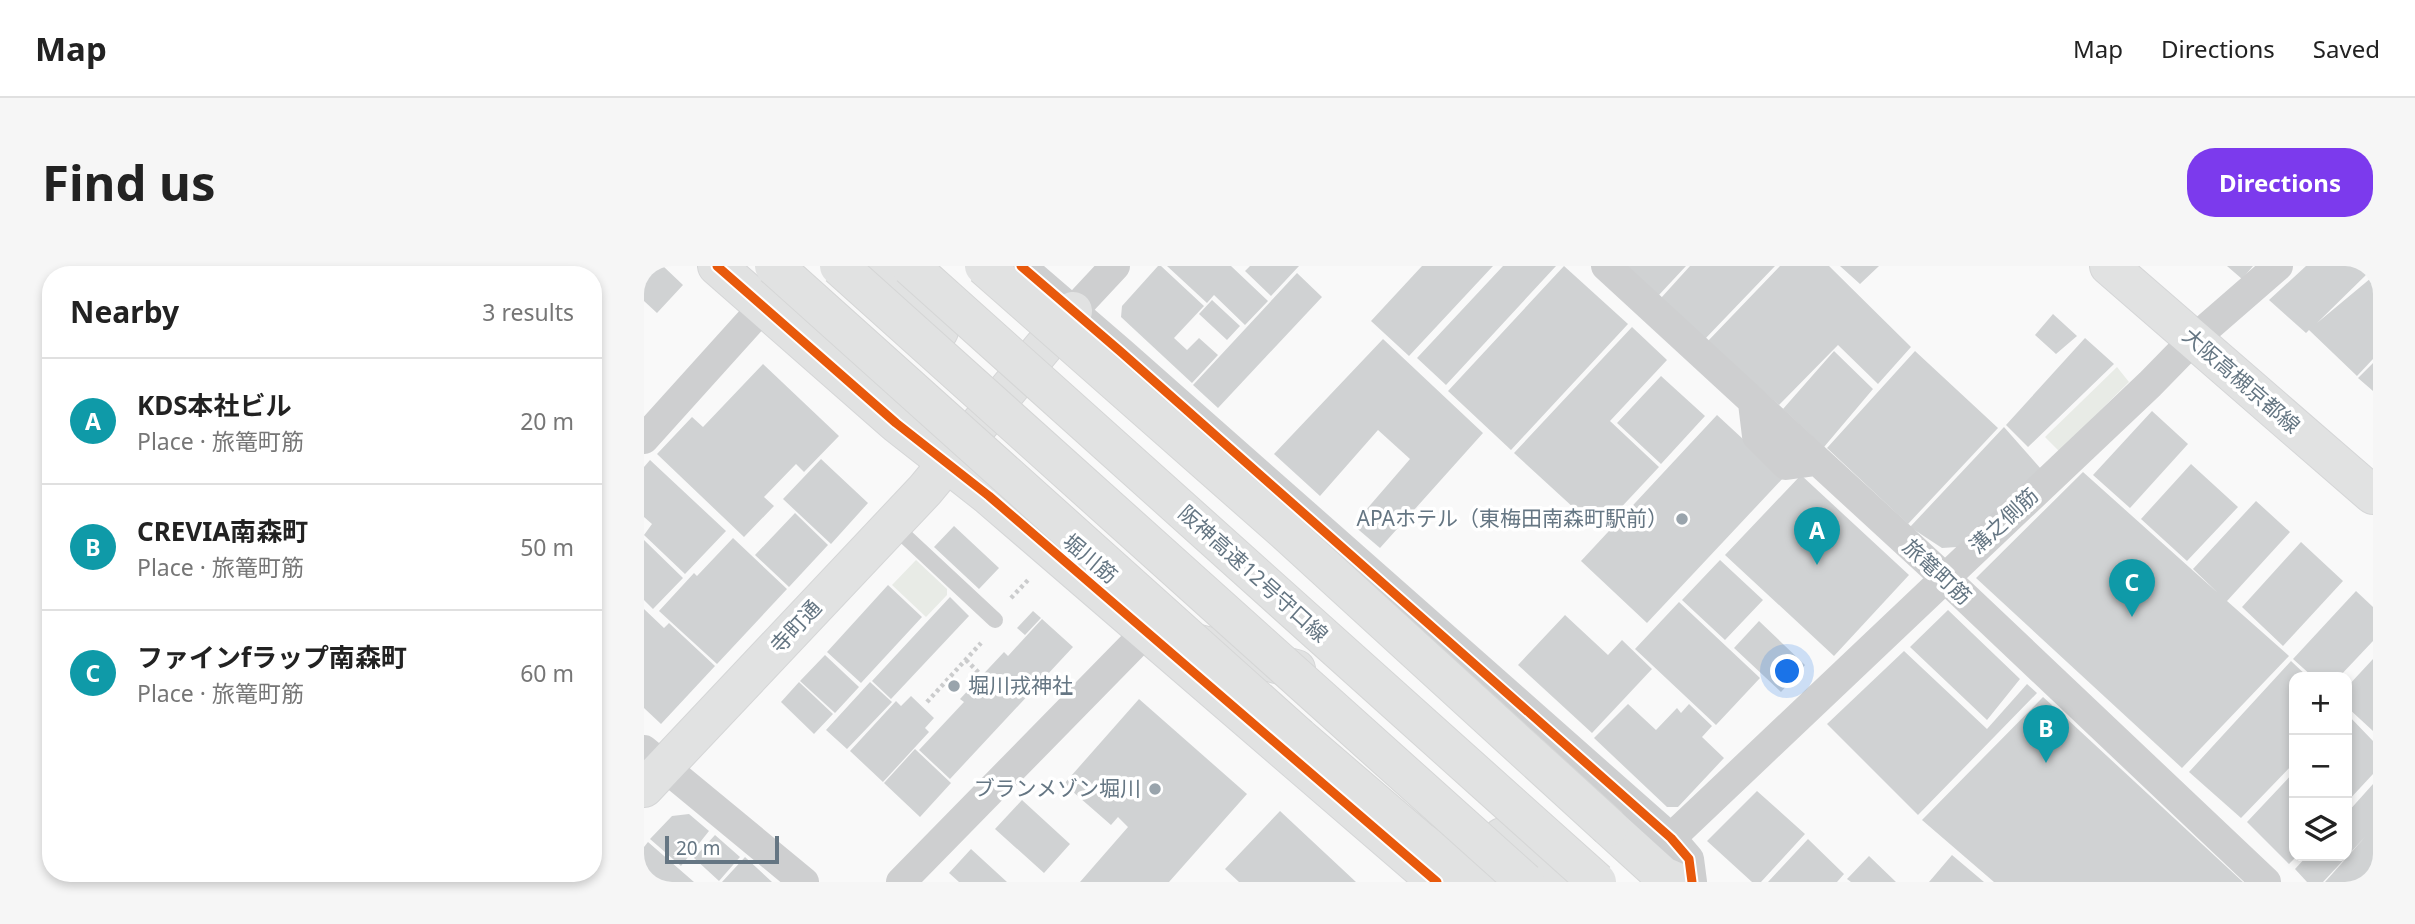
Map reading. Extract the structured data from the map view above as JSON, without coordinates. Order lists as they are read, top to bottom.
{
  "streets": {
    "main road": [
      "大阪高槻京都線",
      "堀川筋",
      "阪神高速12号守口線",
      "寺町通"
    ],
    "street": ["溝之側筋", "旅篭町筋"]
  },
  "crossings": [
    ["大阪高槻京都線", "溝之側筋"],
    ["溝之側筋", "旅篭町筋"],
    ["堀川筋", "寺町通"]
  ],
  "places": ["APAホテル（東梅田南森町駅前）", "堀川戎神社", "ブランメゾン堀川"],
  "scale_bar": "20 m",
  "page": {
    "header": "Map",
    "nav": ["Map", "Directions", "Saved"],
    "buttons": "Directions",
    "title": "Find us",
    "heading": ["Nearby", "3 results"],
    "list": [
      {
        "mark": "A",
        "name": "KDS本社ビル",
        "note": "Place · 旅篭町筋",
        "value": "20 m"
      },
      {
        "mark": "B",
        "name": "CREVIA南森町",
        "note": "Place · 旅篭町筋",
        "value": "50 m"
      },
      {
        "mark": "C",
        "name": "ファインfラップ南森町",
        "note": "Place · 旅篭町筋",
        "value": "60 m"
      }
    ],
    "pins": ["A", "C", "B"],
    "map_buttons": ["+", "−"],
    "scale": "20 m"
  }
}
